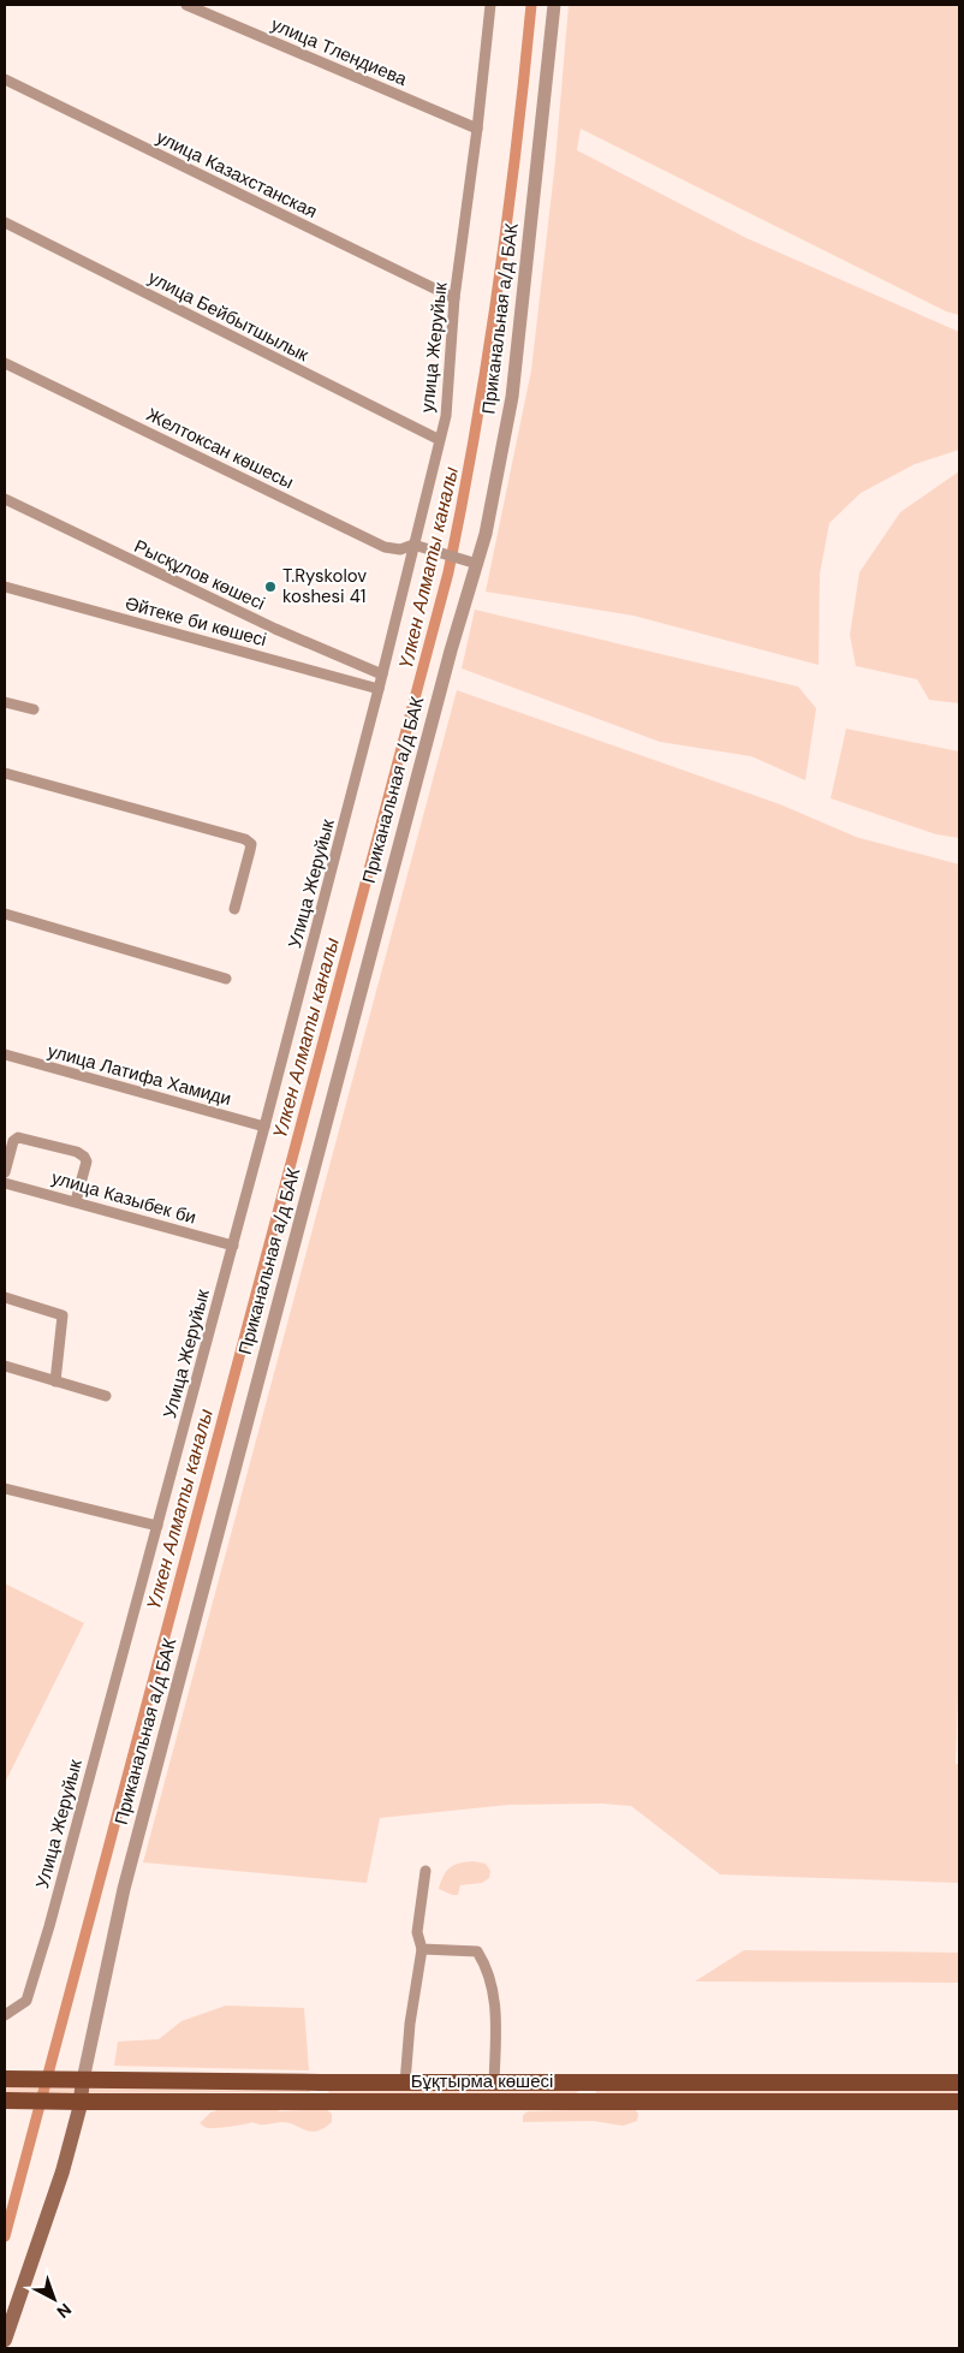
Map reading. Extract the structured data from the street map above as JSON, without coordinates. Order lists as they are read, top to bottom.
{
  "streets": {
    "main road": ["Приканальная а/д БАК", "Бұқтырма көшесі"],
    "street": [
      "улица Тлендиева",
      "улица Казахстанская",
      "улица Бейбытшылык",
      "улица Жеруйык",
      "Желтоксан көшесы",
      "Рысқұлов көшесі",
      "Әйтеке би көшесі",
      "Улица Жеруйык",
      "улица Латифа Хамиди",
      "улица Казыбек би"
    ]
  },
  "crossings": [
    ["улица Тлендиева", "улица Жеруйык"],
    ["улица Казахстанская", "улица Жеруйык"],
    ["улица Бейбытшылык", "улица Жеруйык"],
    ["Приканальная а/д БАК", "Бұқтырма көшесі"],
    ["улица Жеруйык", "Желтоксан көшесы"],
    ["улица Жеруйык", "Рысқұлов көшесі"],
    ["улица Жеруйык", "Әйтеке би көшесі"],
    ["улица Жеруйык", "Улица Жеруйык"],
    ["Әйтеке би көшесі", "Улица Жеруйык"],
    ["Улица Жеруйык", "улица Латифа Хамиди"],
    ["Улица Жеруйык", "улица Казыбек би"]
  ],
  "water": ["Үлкен Алматы каналы"],
  "places": ["T.Ryskolov koshesi 41"],
  "north": "bottom right"
}
